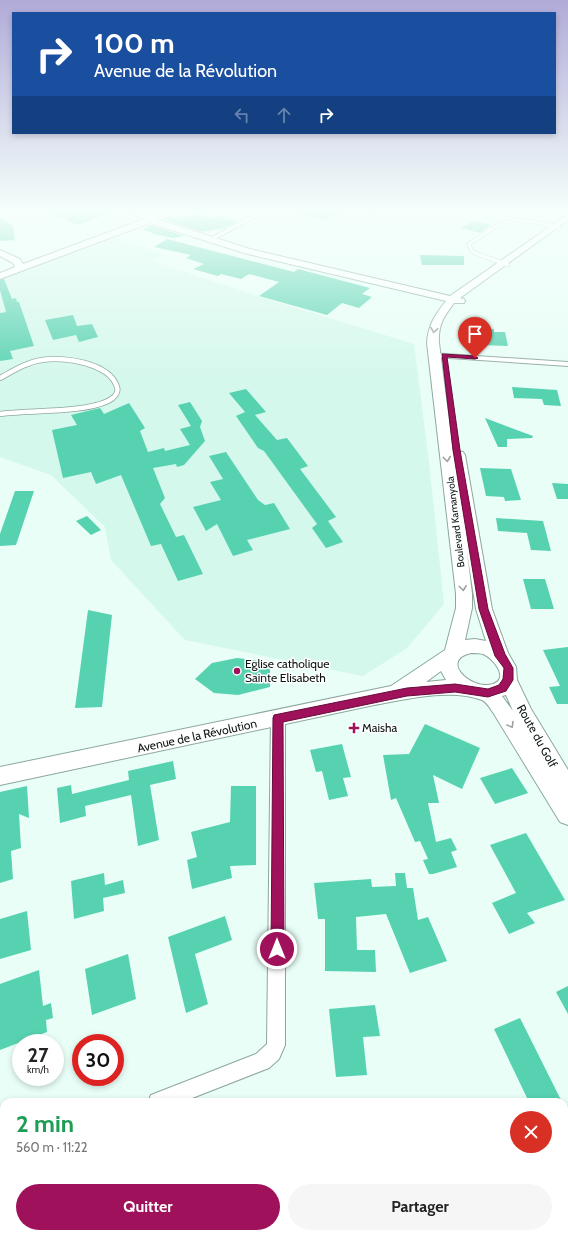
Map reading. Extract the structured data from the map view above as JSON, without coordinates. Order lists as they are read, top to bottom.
{
  "streets": {
    "main road": ["Boulevard Kamanyola", "Avenue de la Révolution", "Route du Golf"]
  },
  "crossings": [
    ["Boulevard Kamanyola", "Route du Golf"]
  ],
  "places": {
    "other": ["Eglise catholique Sainte Elisabeth"],
    "health": ["Maisha"]
  },
  "page": {
    "turn": ["100 m", "Avenue de la Révolution"],
    "speed": "27 km/h",
    "limit": "30",
    "heading": ["2 min", "560 m · 11:22"],
    "buttons": ["Quitter", "Partager"]
  }
}
